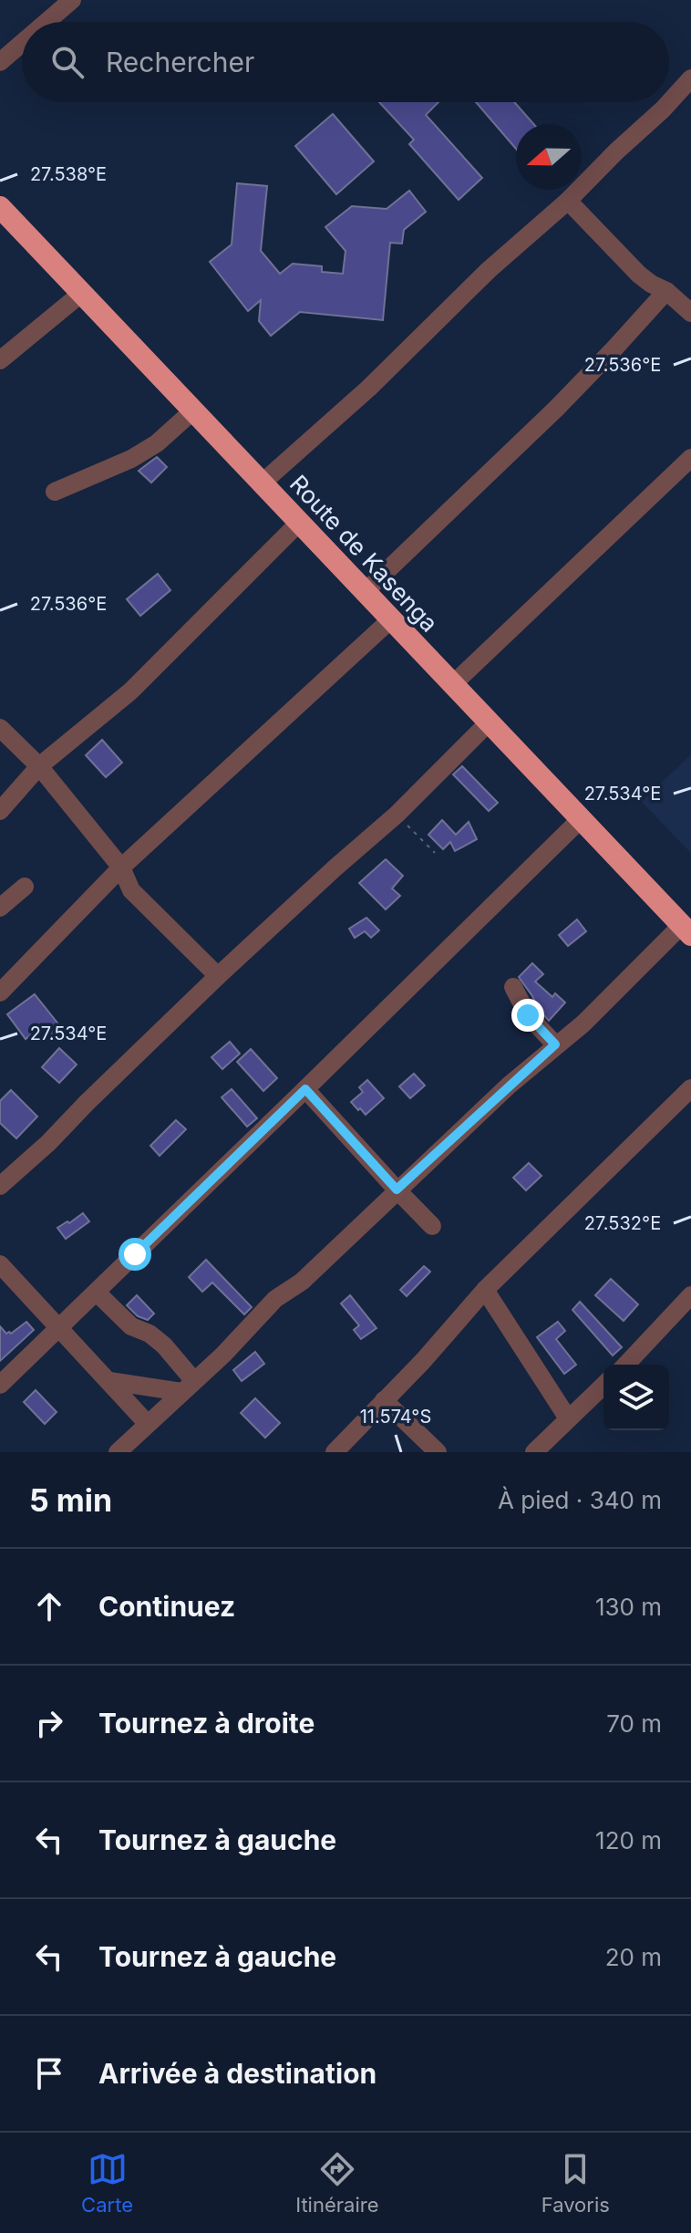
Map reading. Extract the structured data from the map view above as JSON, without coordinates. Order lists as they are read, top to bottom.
{
  "streets": {
    "highway": ["Route de Kasenga"]
  },
  "north": "left",
  "page": {
    "search": "Rechercher",
    "heading": ["5 min", "À pied · 340 m"],
    "list": [
      ["Continuez", "130 m"],
      ["Tournez à droite", "70 m"],
      ["Tournez à gauche", "120 m"],
      ["Tournez à gauche", "20 m"],
      "Arrivée à destination"
    ],
    "nav": ["Carte", "Itinéraire", "Favoris"]
  },
  "coordinates": [
    "27.538°E",
    "27.536°E",
    "27.534°E",
    "27.532°E",
    "11.574°S"
  ]
}
